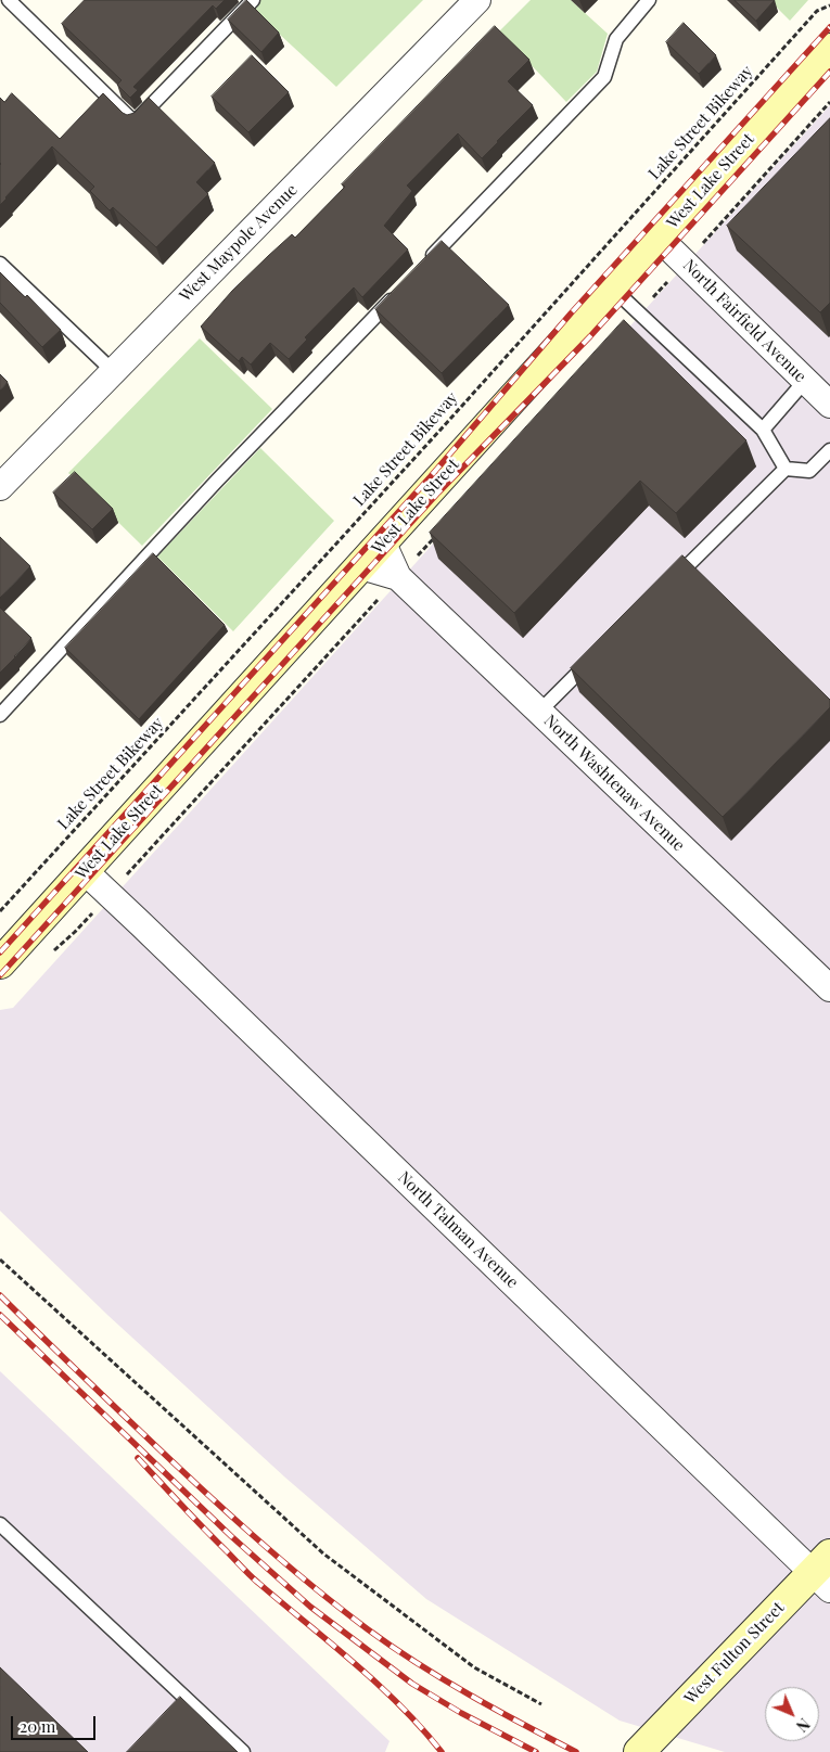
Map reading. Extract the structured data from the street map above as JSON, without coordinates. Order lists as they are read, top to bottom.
{
  "streets": {
    "main road": ["West Lake Street", "West Fulton Street"],
    "street": [
      "West Maypole Avenue",
      "North Fairfield Avenue",
      "North Washtenaw Avenue",
      "North Talman Avenue"
    ],
    "path": ["Lake Street Bikeway"]
  },
  "crossings": [
    ["West Lake Street", "North Fairfield Avenue"],
    ["West Lake Street", "North Washtenaw Avenue"],
    ["West Lake Street", "North Talman Avenue"],
    ["North Talman Avenue", "West Fulton Street"]
  ],
  "scale_bar": "20 m",
  "north": "bottom right"
}
